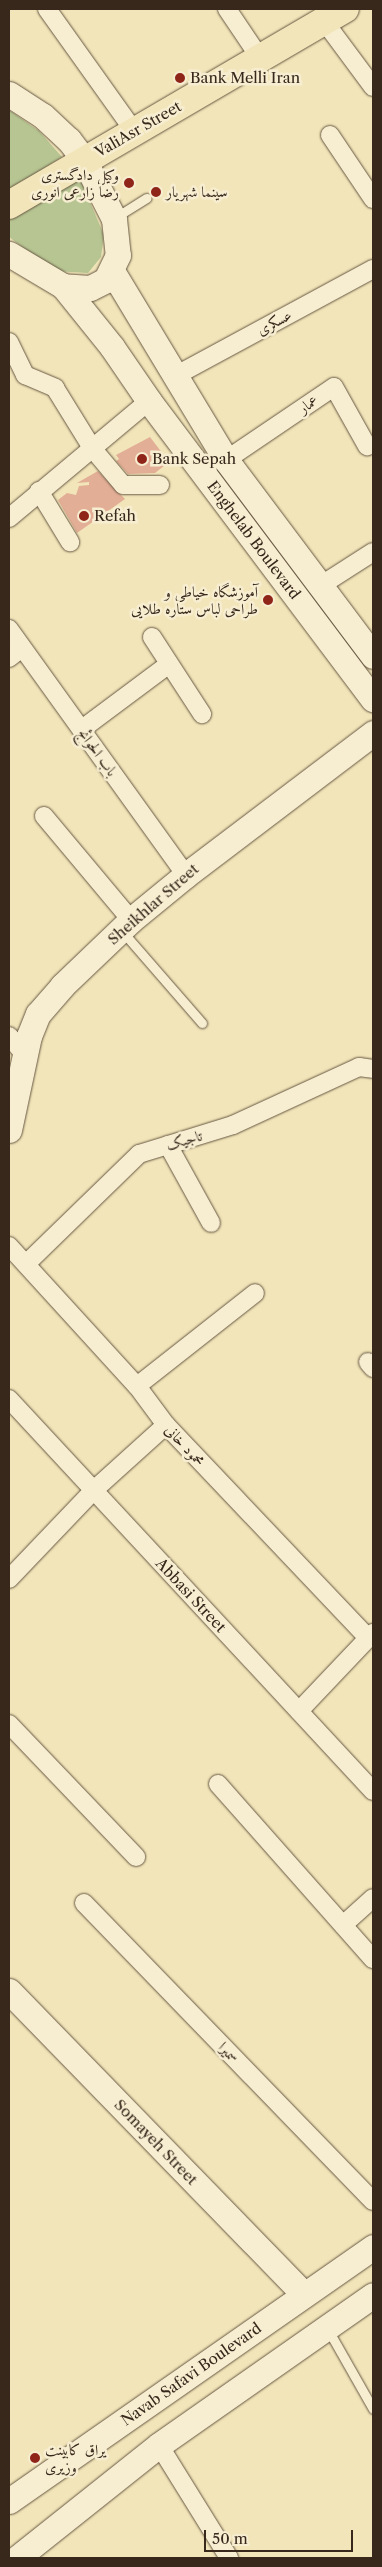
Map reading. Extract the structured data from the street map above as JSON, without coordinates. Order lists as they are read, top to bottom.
{
  "streets": {
    "main road": ["ValiAsr Street"],
    "street": [
      "عسکری",
      "عمار",
      "Enghelab Boulevard",
      "باب الحوائج",
      "Sheikhlar Street",
      "تاجیک",
      "محمود خانی",
      "Abbasi Street",
      "سمیرا",
      "Somayeh Street",
      "Navab Safavi Boulevard"
    ]
  },
  "crossings": [
    ["عسکری", "Enghelab Boulevard"],
    ["عمار", "Enghelab Boulevard"],
    ["باب الحوائج", "Sheikhlar Street"],
    ["تاجیک", "محمود خانی"],
    ["Somayeh Street", "Navab Safavi Boulevard"]
  ],
  "places": [
    "Bank Melli Iran",
    "وکیل دادگستری رضا زارعی انوری",
    "سینما شهریار",
    "Bank Sepah",
    "Refah",
    "آموزشگاه خیاطی و طراحی لباس ستاره طلایی",
    "یراق کابینت وزیری"
  ],
  "scale_bar": "50 m"
}
